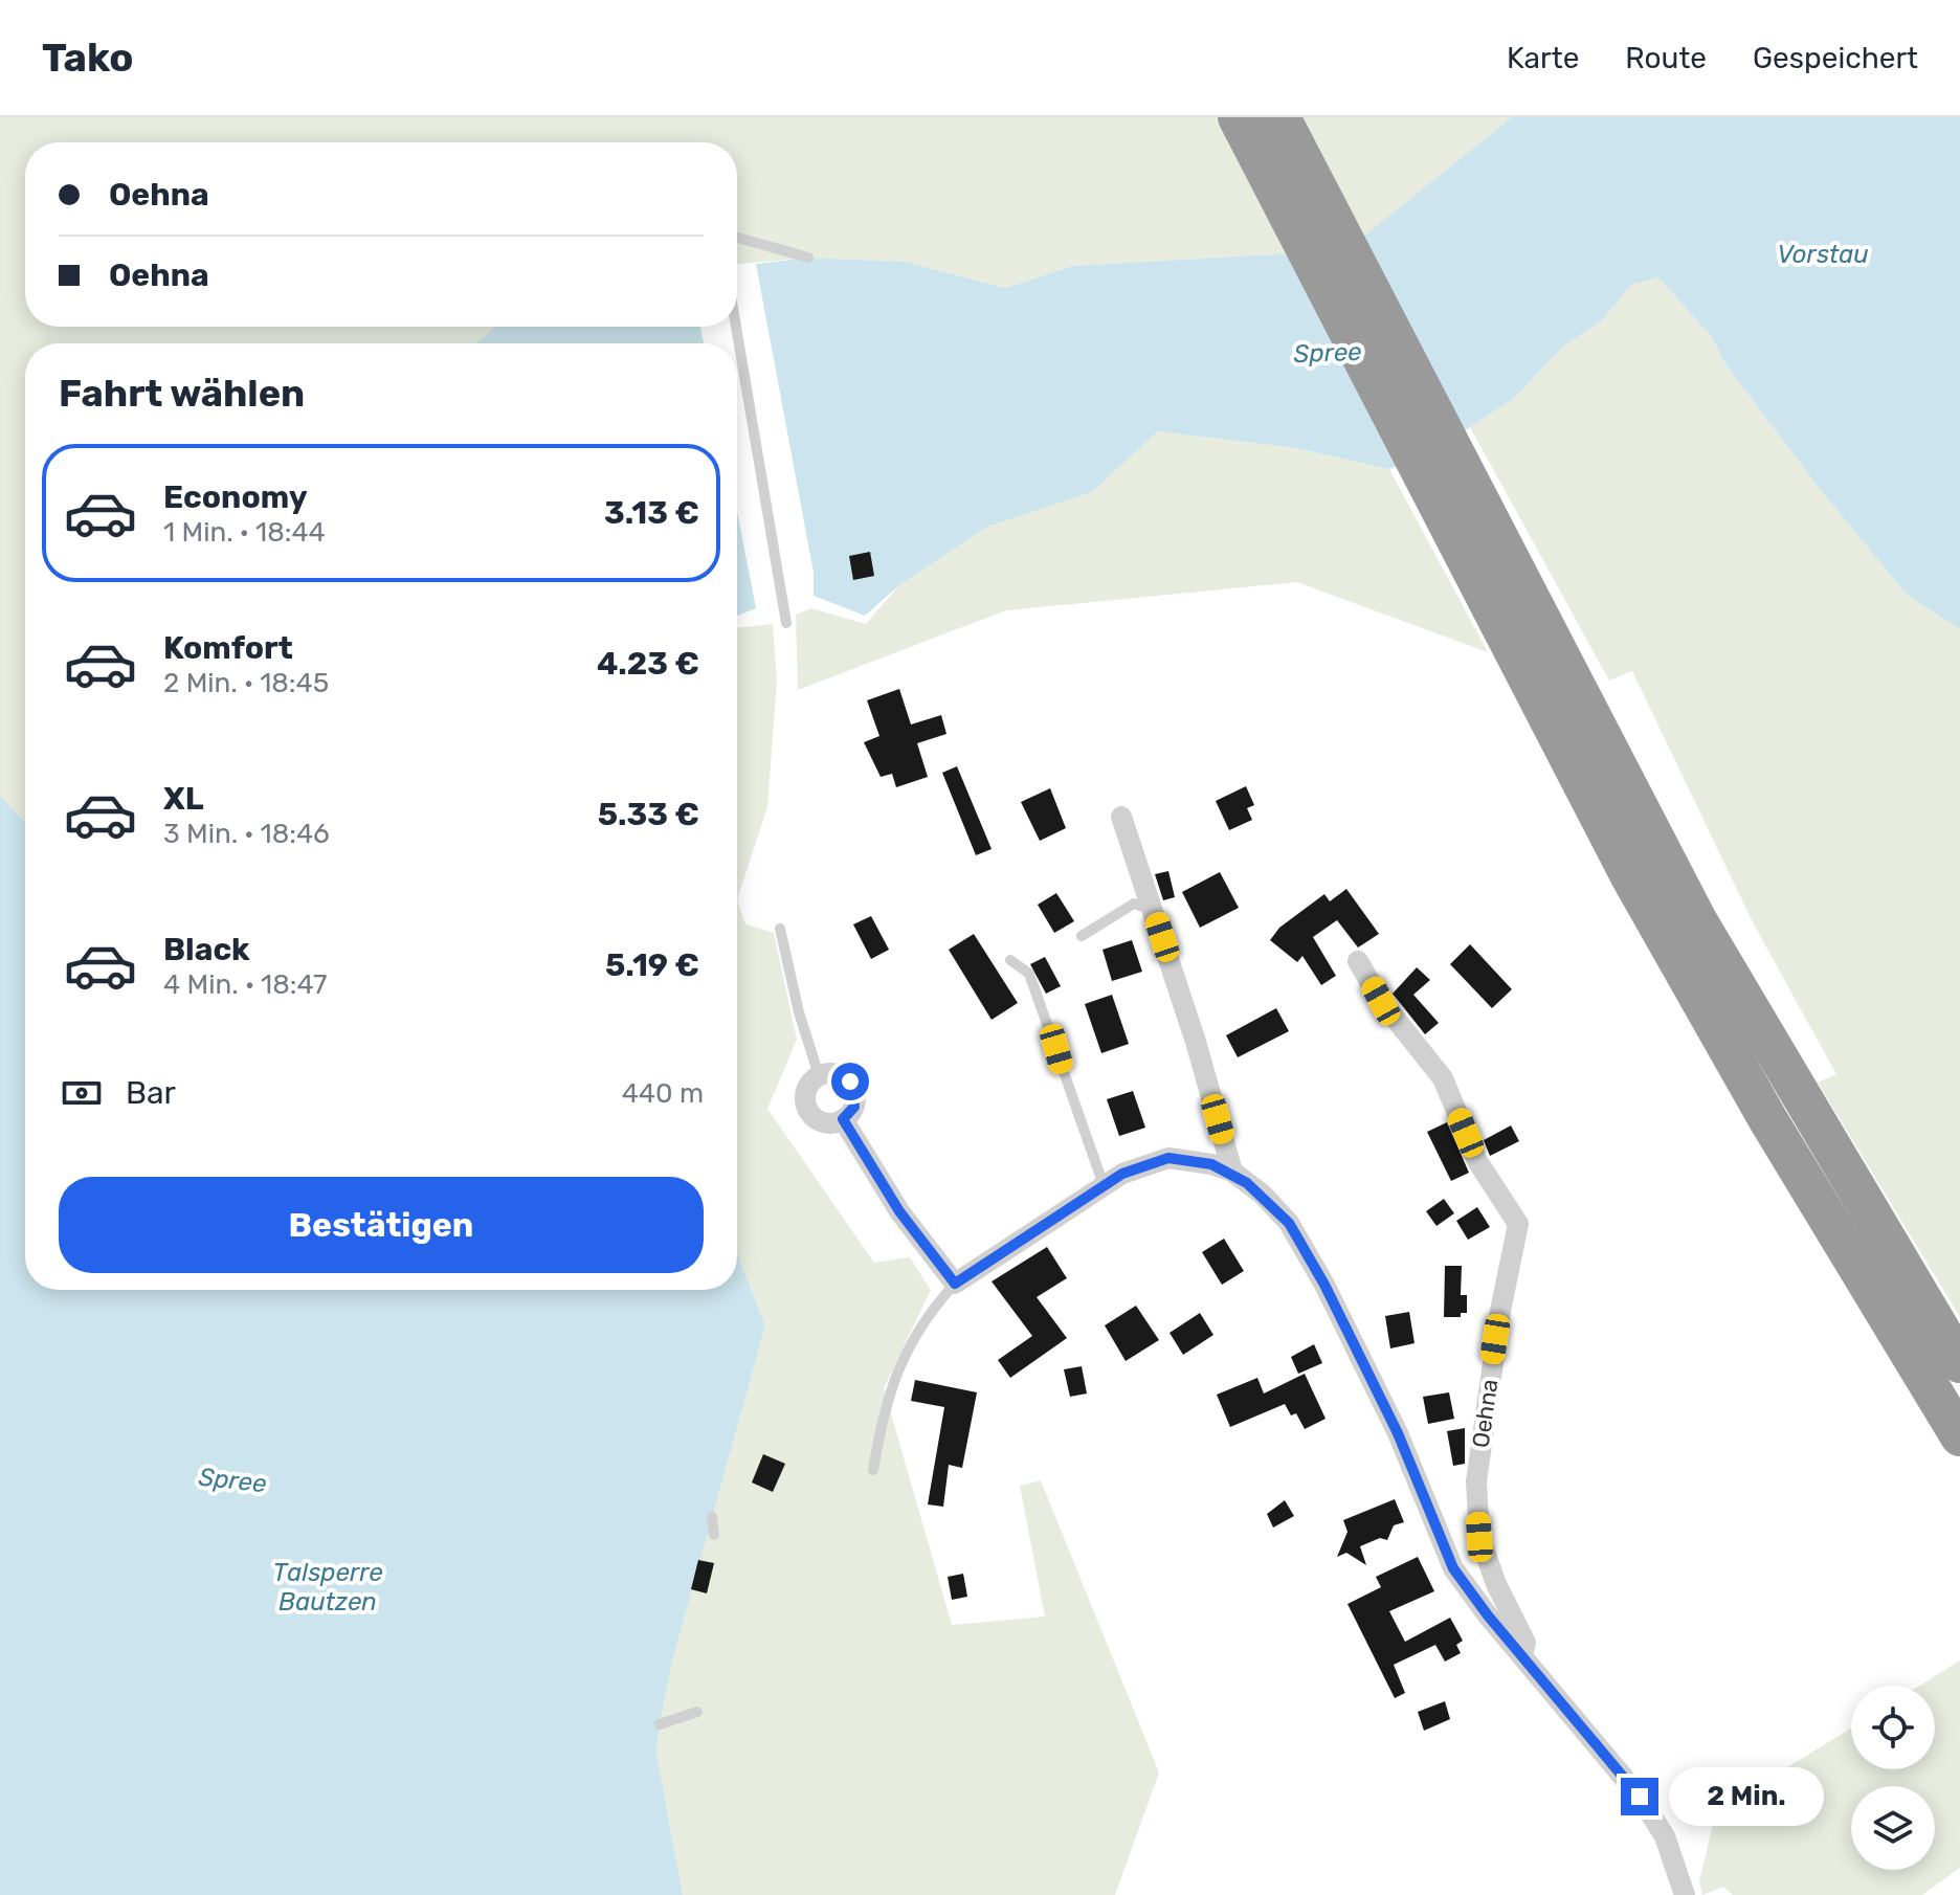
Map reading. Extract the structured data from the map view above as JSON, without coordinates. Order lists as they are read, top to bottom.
{
  "streets": {
    "street": ["Oehna"]
  },
  "water": ["Vorstau", "Spree", "Talsperre Bautzen"],
  "page": {
    "header": "Tako",
    "nav": ["Karte", "Route", "Gespeichert"],
    "banner": ["Oehna", "Oehna"],
    "heading": "Fahrt wählen",
    "list": [
      {
        "name": "Economy",
        "note": "1 Min. · 18:44",
        "value": "3.13 €"
      },
      {
        "name": "Komfort",
        "note": "2 Min. · 18:45",
        "value": "4.23 €"
      },
      {
        "name": "XL",
        "note": "3 Min. · 18:46",
        "value": "5.33 €"
      },
      {
        "name": "Black",
        "note": "4 Min. · 18:47",
        "value": "5.19 €"
      }
    ],
    "pay": ["Bar", "440 m"],
    "buttons": "Bestätigen",
    "bubble": "2 Min."
  }
}
